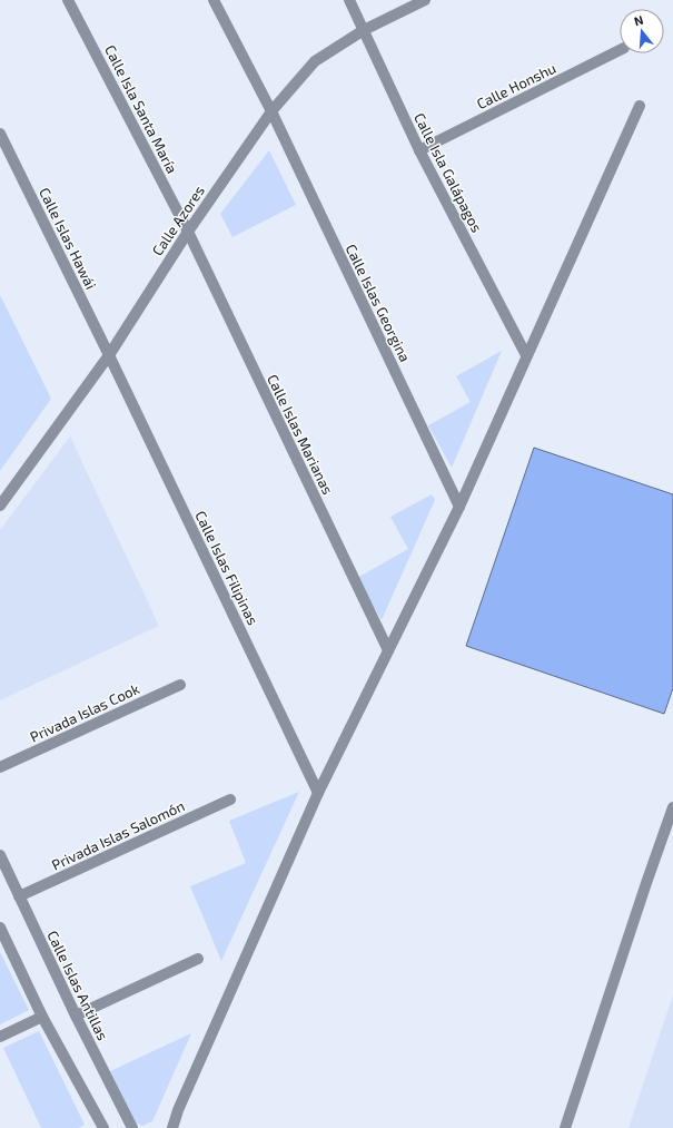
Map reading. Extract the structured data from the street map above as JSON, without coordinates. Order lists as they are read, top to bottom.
{
  "streets": {
    "street": [
      "Calle Honshu",
      "Calle Isla Santa María",
      "Calle Isla Galápagos",
      "Calle Azores",
      "Calle Islas Hawái",
      "Calle Islas Georgina",
      "Calle Islas Marianas",
      "Calle Islas Filipinas",
      "Privada Islas Cook",
      "Privada Islas Salomón",
      "Calle Islas Antillas"
    ]
  },
  "crossings": [
    ["Calle Honshu", "Calle Isla Galápagos"],
    ["Calle Isla Santa María", "Calle Azores"],
    ["Calle Isla Santa María", "Calle Islas Marianas"],
    ["Calle Isla Galápagos", "Calle Azores"],
    ["Calle Azores", "Calle Islas Hawái"],
    ["Calle Azores", "Calle Islas Georgina"],
    ["Calle Azores", "Calle Islas Marianas"],
    ["Calle Azores", "Calle Islas Filipinas"],
    ["Calle Islas Hawái", "Calle Islas Filipinas"],
    ["Privada Islas Salomón", "Calle Islas Antillas"]
  ],
  "north": "top"
}
